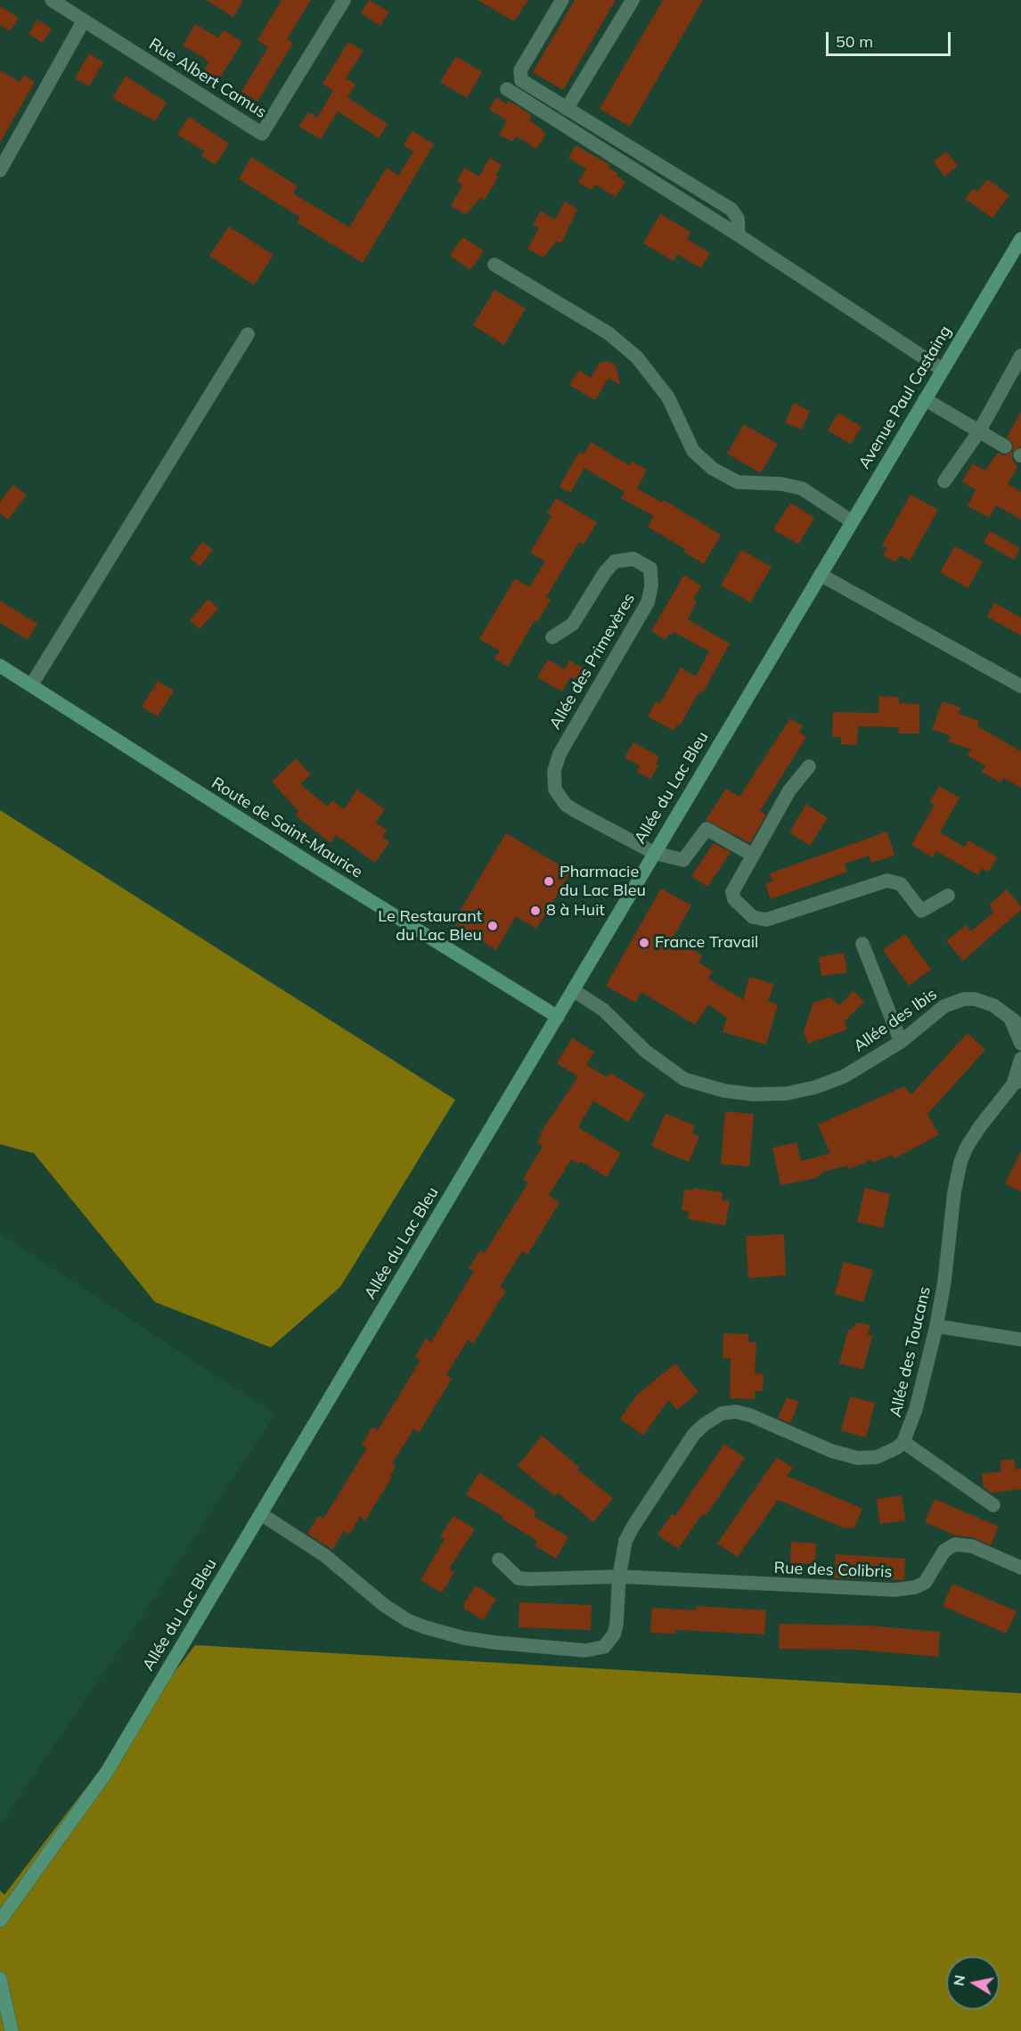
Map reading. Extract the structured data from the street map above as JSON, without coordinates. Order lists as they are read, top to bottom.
{
  "streets": {
    "street": [
      "Rue Albert Camus",
      "Avenue Paul Castaing",
      "Allée des Primevères",
      "Allée du Lac Bleu",
      "Route de Saint-Maurice",
      "Allée des Ibis",
      "Allée des Toucans",
      "Rue des Colibris"
    ]
  },
  "crossings": [
    ["Avenue Paul Castaing", "Allée du Lac Bleu"],
    ["Allée des Primevères", "Allée du Lac Bleu"],
    ["Allée du Lac Bleu", "Route de Saint-Maurice"],
    ["Allée du Lac Bleu", "Allée des Ibis"],
    ["Allée du Lac Bleu", "Allée des Toucans"],
    ["Allée des Toucans", "Rue des Colibris"]
  ],
  "places": [
    "Pharmacie du Lac Bleu",
    "8 à Huit",
    "Le Restaurant du Lac Bleu",
    "France Travail"
  ],
  "scale_bar": "50 m",
  "north": "left"
}
